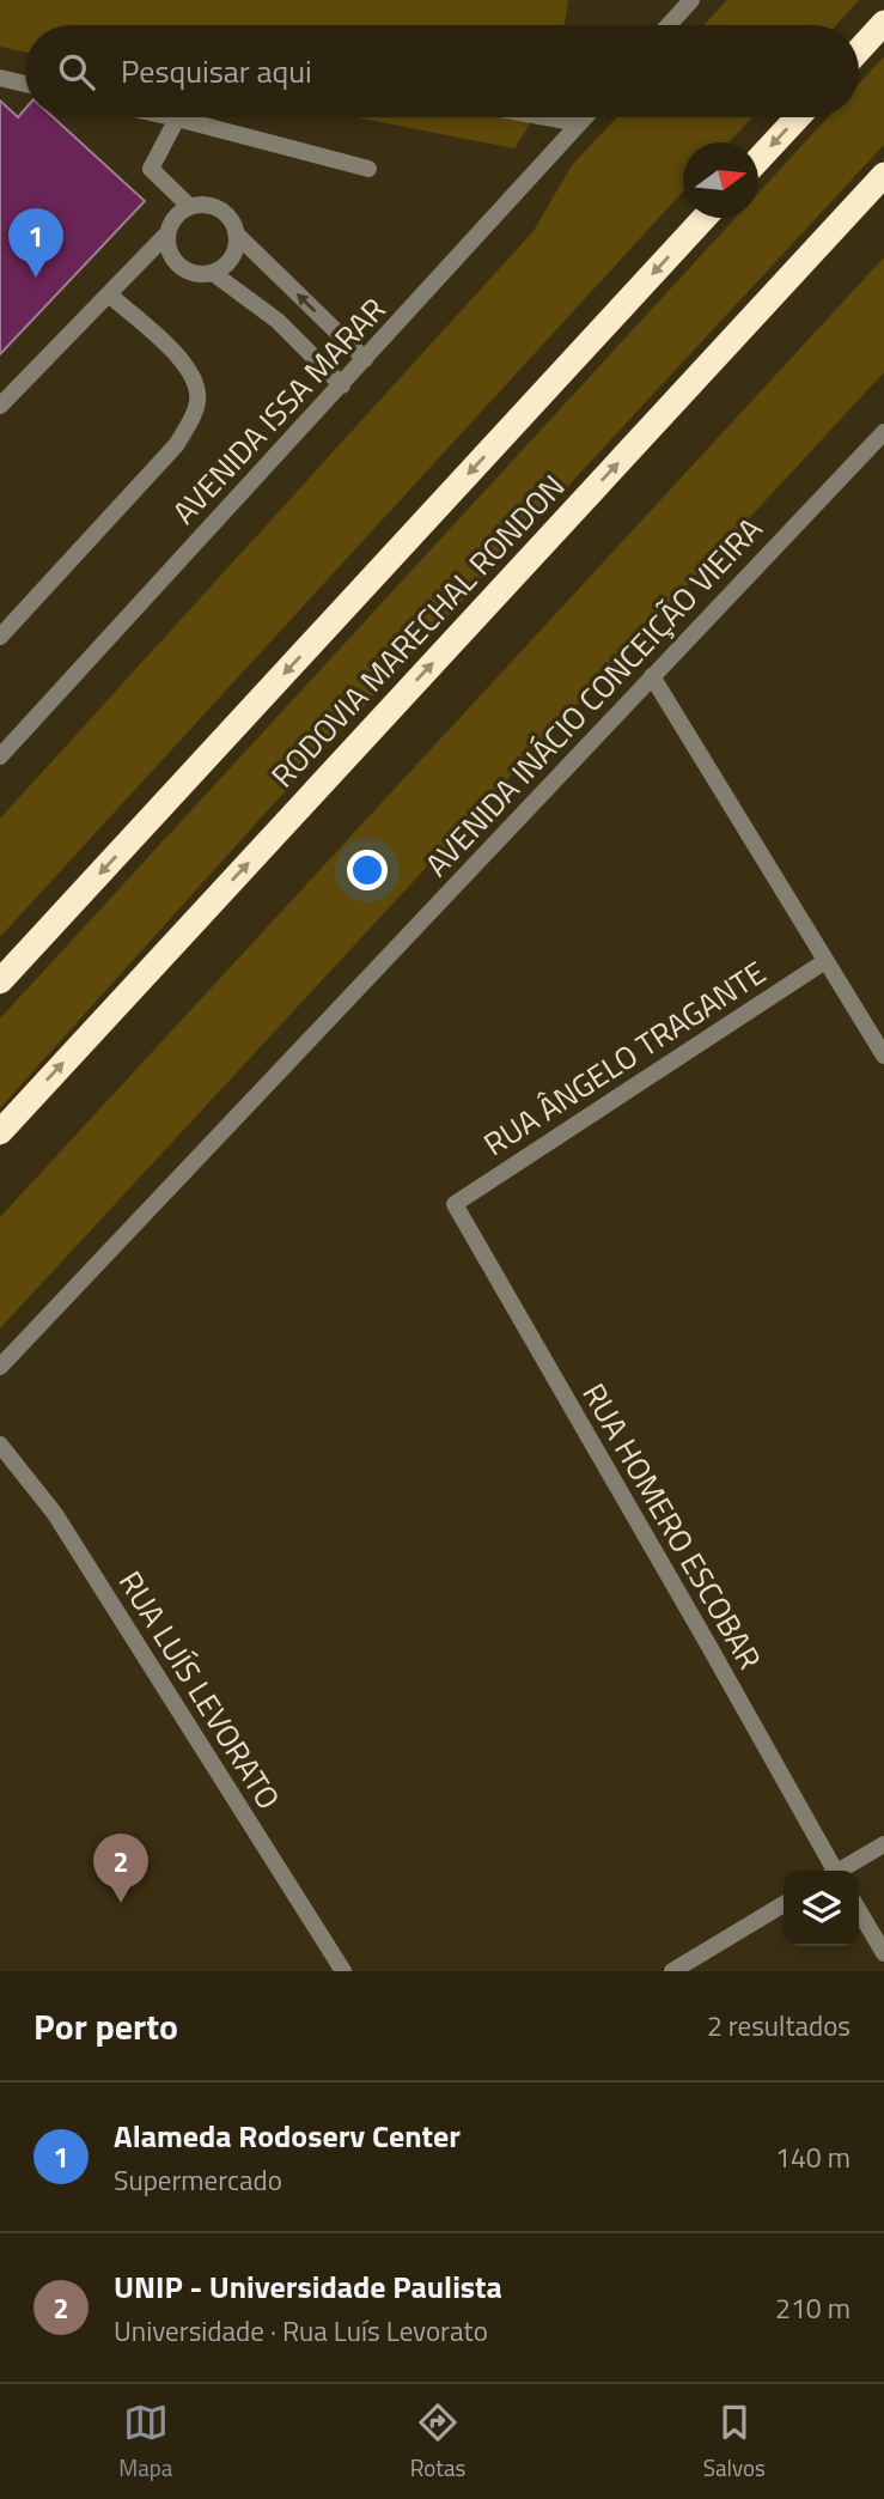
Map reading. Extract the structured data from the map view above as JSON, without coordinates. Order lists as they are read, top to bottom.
{
  "streets": {
    "highway": ["RODOVIA MARECHAL RONDON"],
    "street": [
      "AVENIDA ISSA MARAR",
      "AVENIDA INÁCIO CONCEIÇÃO VIEIRA",
      "RUA ÂNGELO TRAGANTE",
      "RUA HOMERO ESCOBAR",
      "RUA LUÍS LEVORATO"
    ]
  },
  "crossings": [
    ["RUA ÂNGELO TRAGANTE", "RUA HOMERO ESCOBAR"]
  ],
  "north": "right",
  "page": {
    "search": "Pesquisar aqui",
    "pins": ["1", "2"],
    "heading": ["Por perto", "2 resultados"],
    "list": [
      {
        "mark": "1",
        "name": "Alameda Rodoserv Center",
        "note": "Supermercado",
        "value": "140 m"
      },
      {
        "mark": "2",
        "name": "UNIP - Universidade Paulista",
        "note": "Universidade · Rua Luís Levorato",
        "value": "210 m"
      }
    ],
    "nav": ["Mapa", "Rotas", "Salvos"]
  }
}
